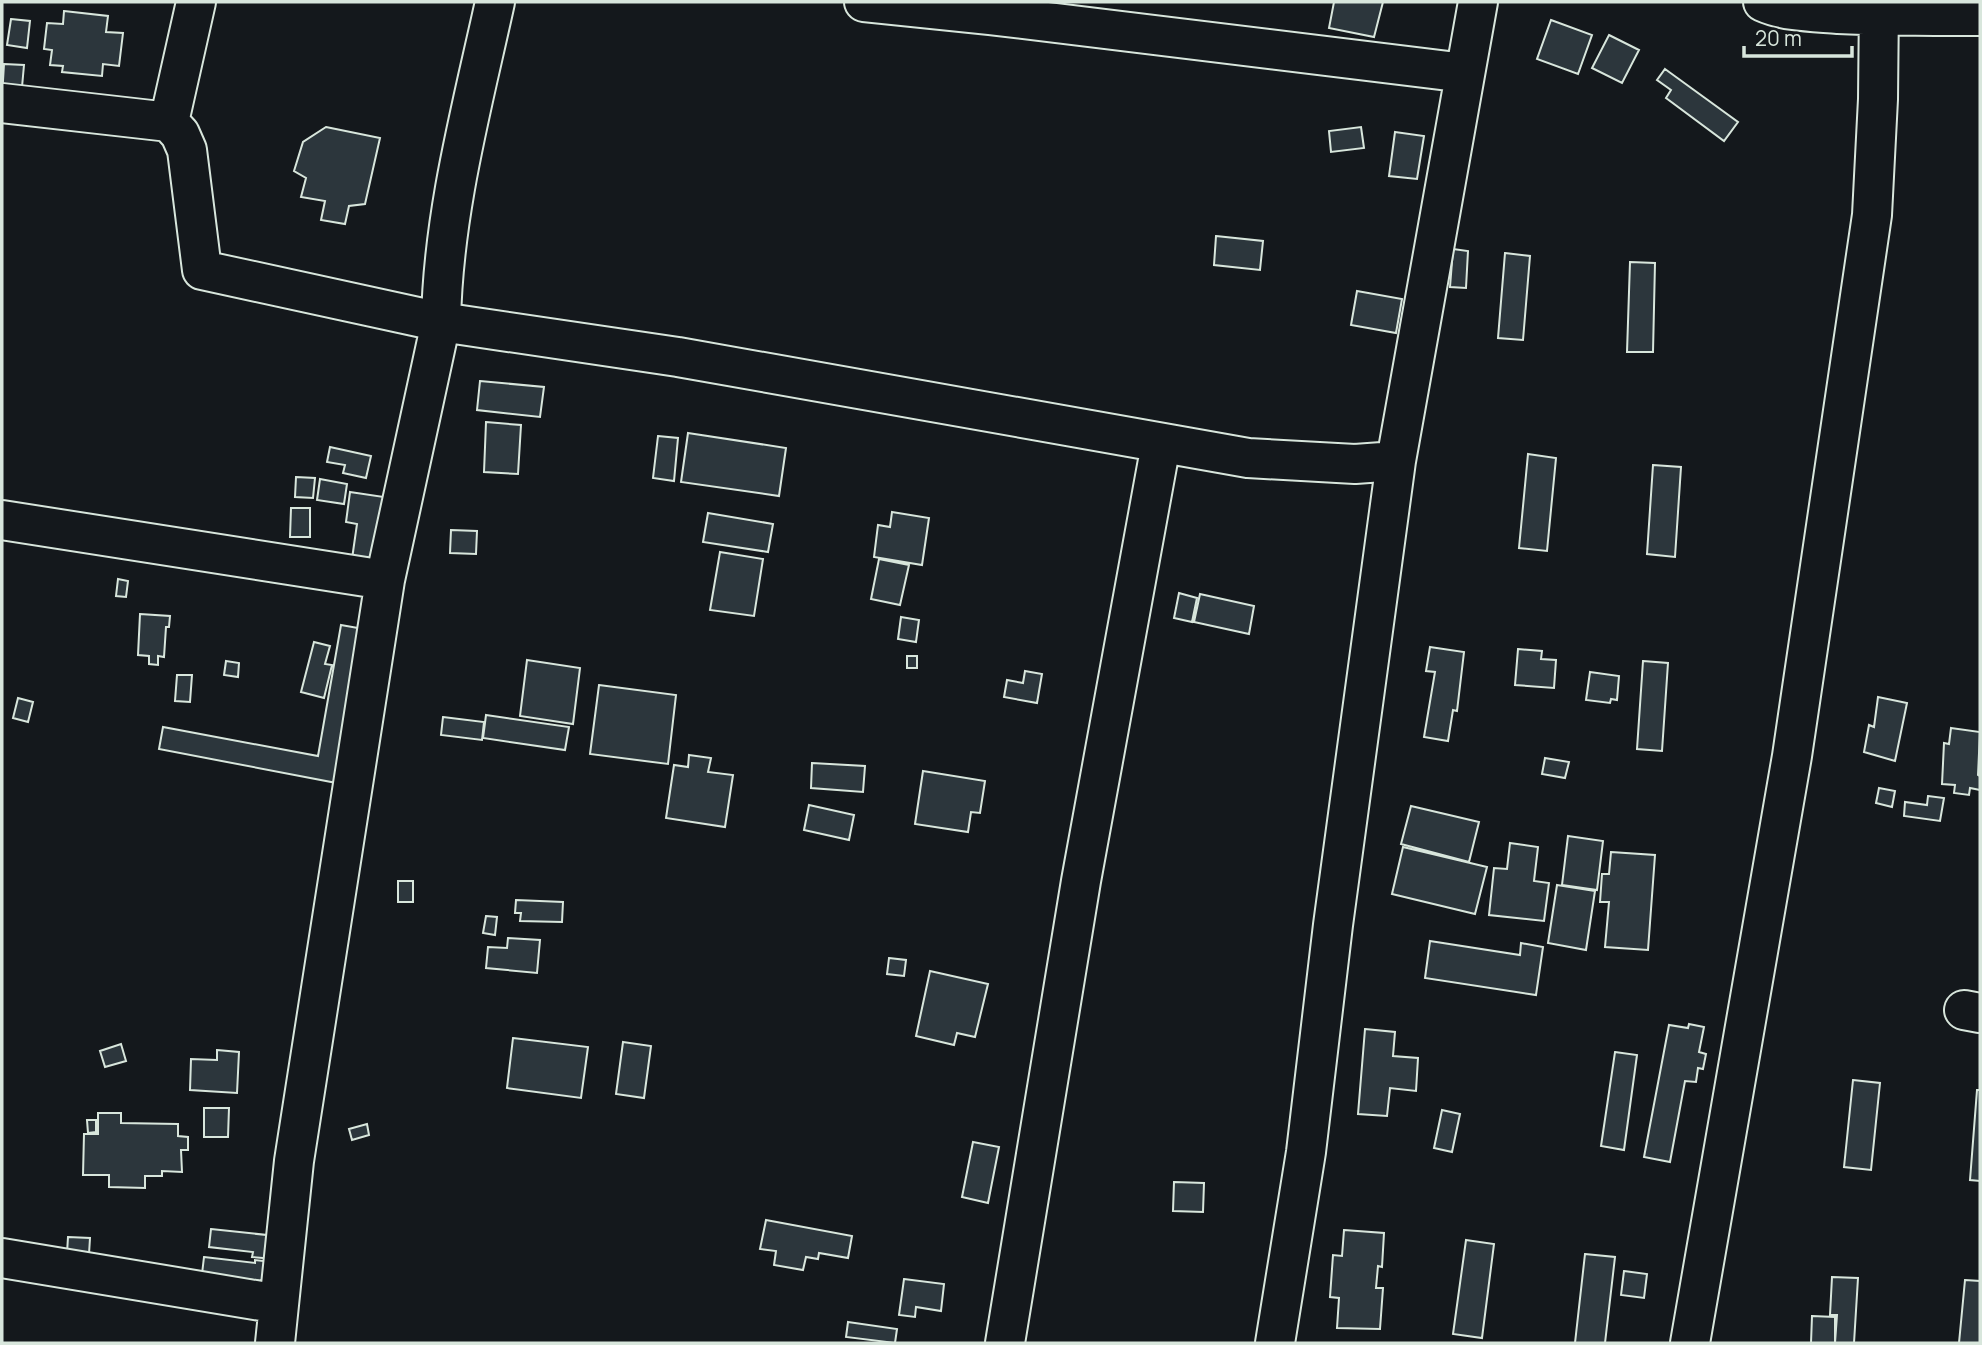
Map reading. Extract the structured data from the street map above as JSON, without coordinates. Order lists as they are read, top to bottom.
{
  "scale_bar": "20 m"
}
